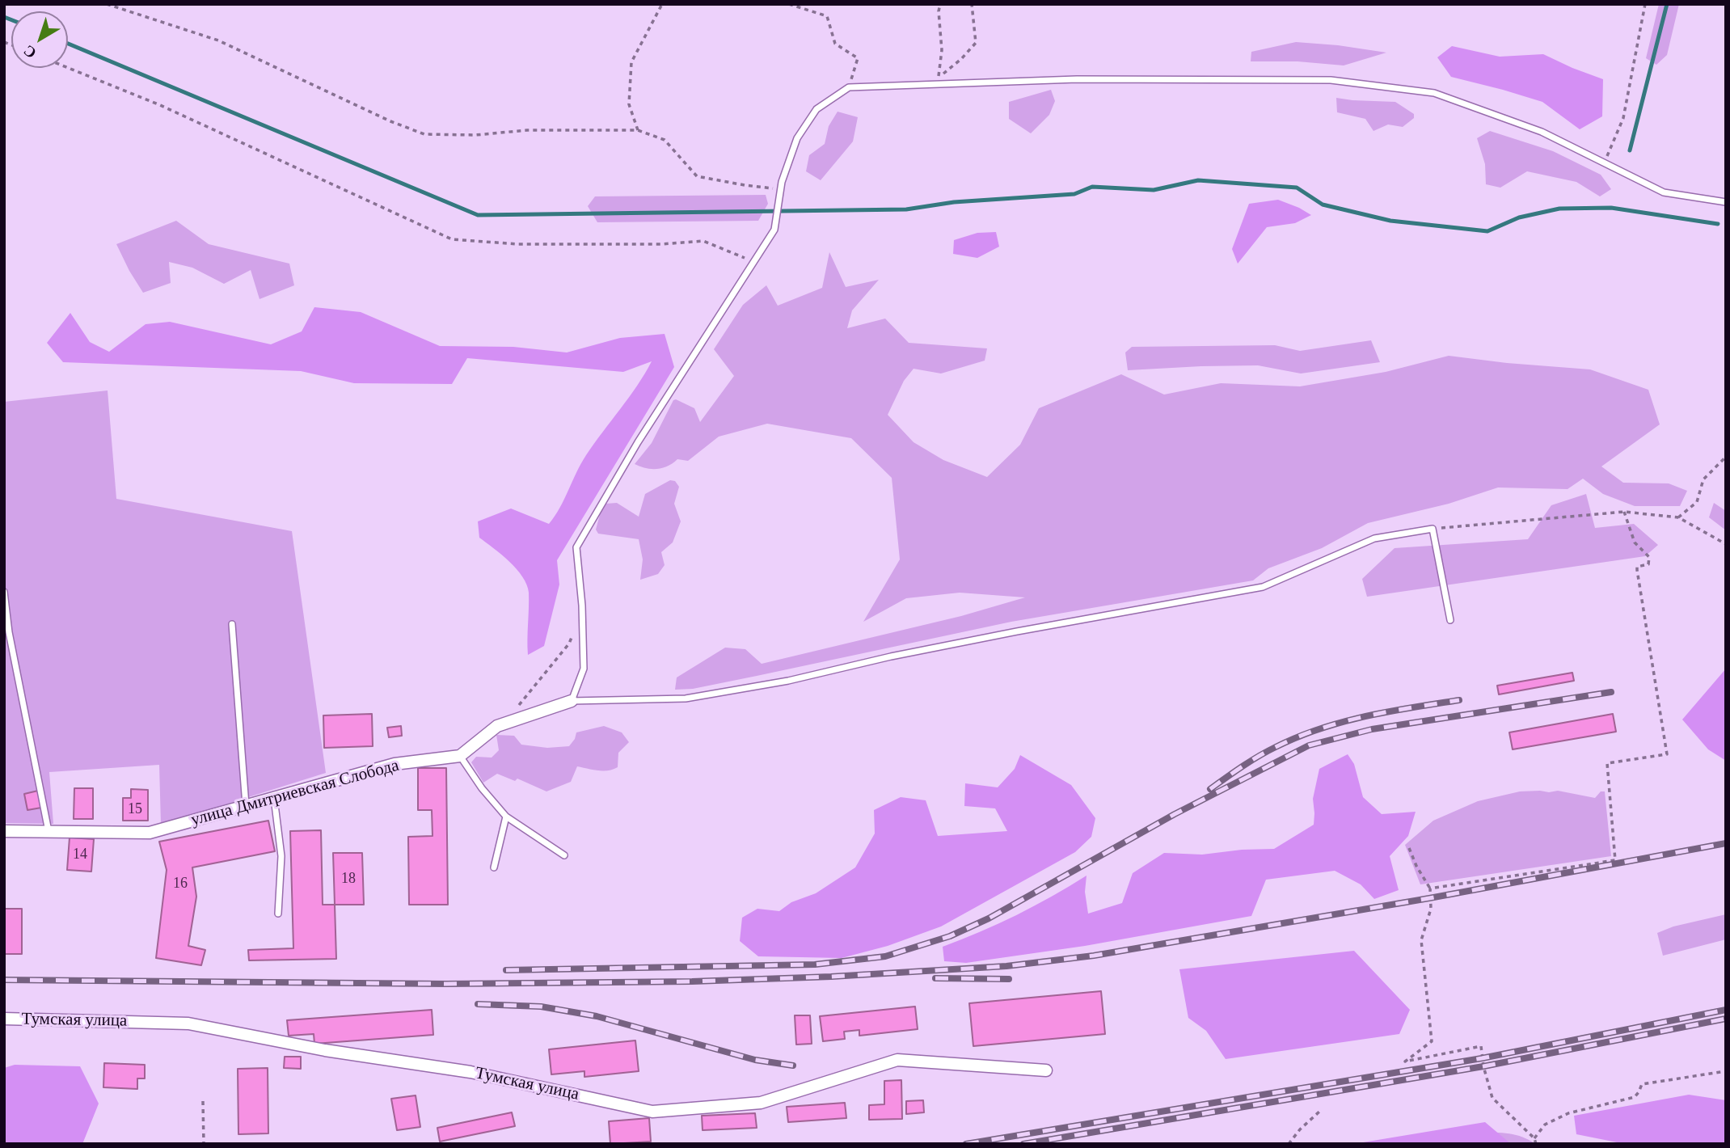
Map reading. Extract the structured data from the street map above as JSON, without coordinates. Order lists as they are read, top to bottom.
{
  "streets": {
    "street": ["улица Дмитриевская Слобода", "Тумская улица"]
  },
  "house_numbers": [
    "15",
    "14",
    "18",
    "16"
  ],
  "north": "bottom left"
}
